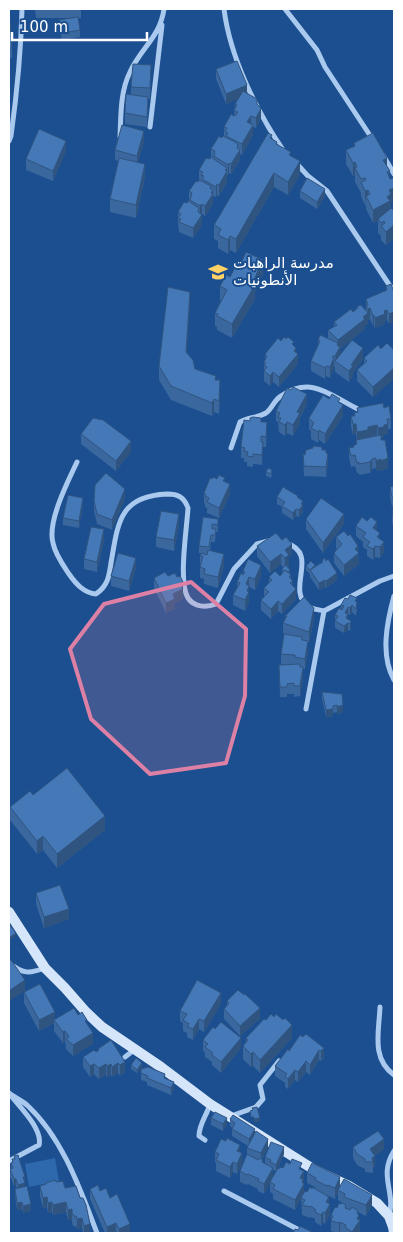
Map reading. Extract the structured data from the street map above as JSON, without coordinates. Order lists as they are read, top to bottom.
{
  "places": {
    "school or university": ["مدرسة الراهبات الأنطونيات"]
  },
  "scale_bar": "100 m"
}
